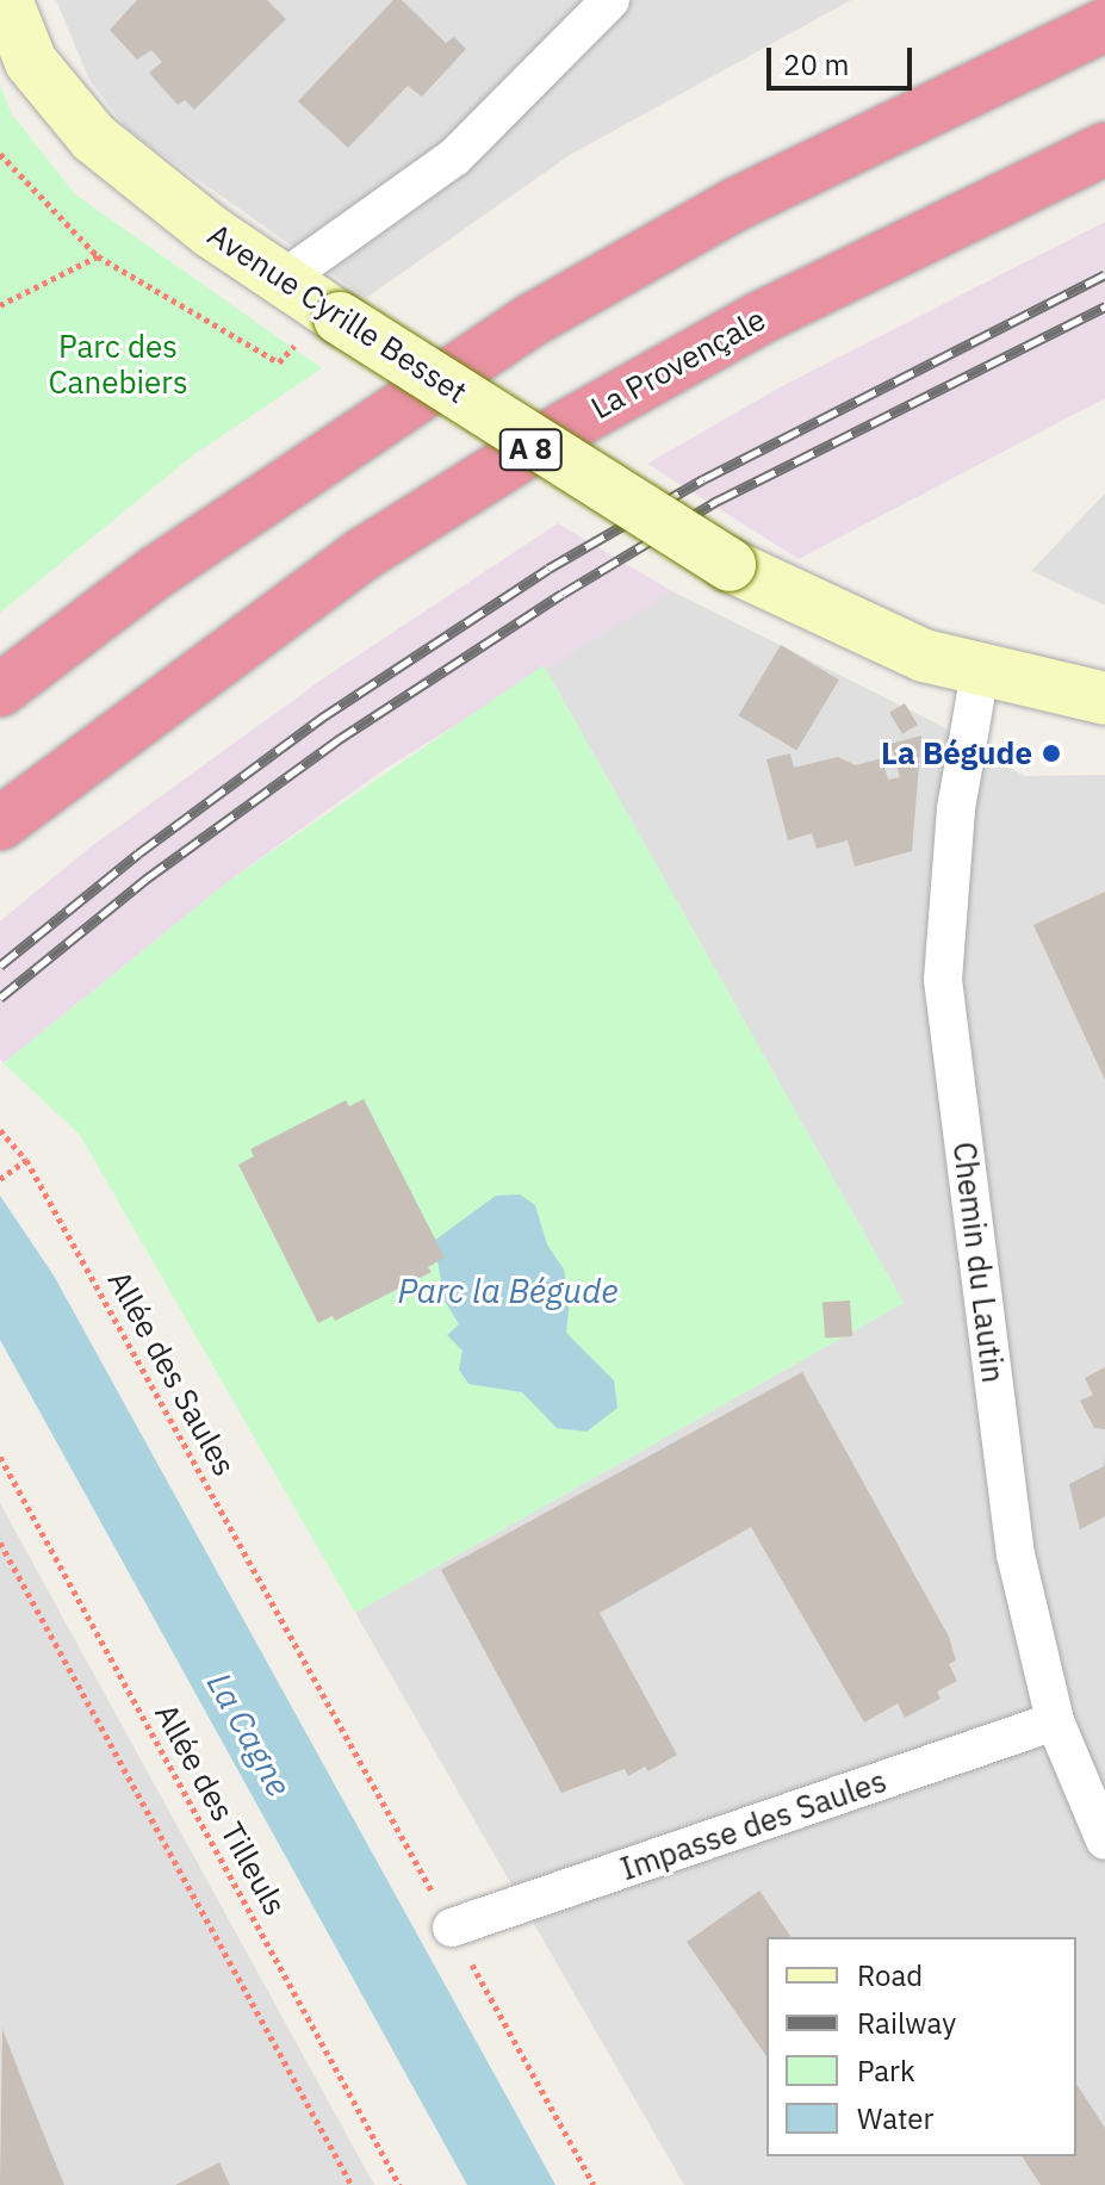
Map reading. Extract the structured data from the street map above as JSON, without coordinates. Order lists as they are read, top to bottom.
{
  "streets": {
    "highway": ["La Provençale", "A 8"],
    "main road": ["Avenue Cyrille Besset"],
    "street": ["Chemin du Lautin", "Impasse des Saules"],
    "path": ["Allée des Saules", "Allée des Tilleuls"]
  },
  "crossings": [
    ["Avenue Cyrille Besset", "Chemin du Lautin"],
    ["Chemin du Lautin", "Impasse des Saules"]
  ],
  "water": ["Parc la Bégude", "La Cagne"],
  "parks": ["Parc des Canebiers"],
  "places": ["La Bégude"],
  "legend": [
    "Road",
    "Railway",
    "Park",
    "Water"
  ],
  "scale_bar": "20 m"
}
